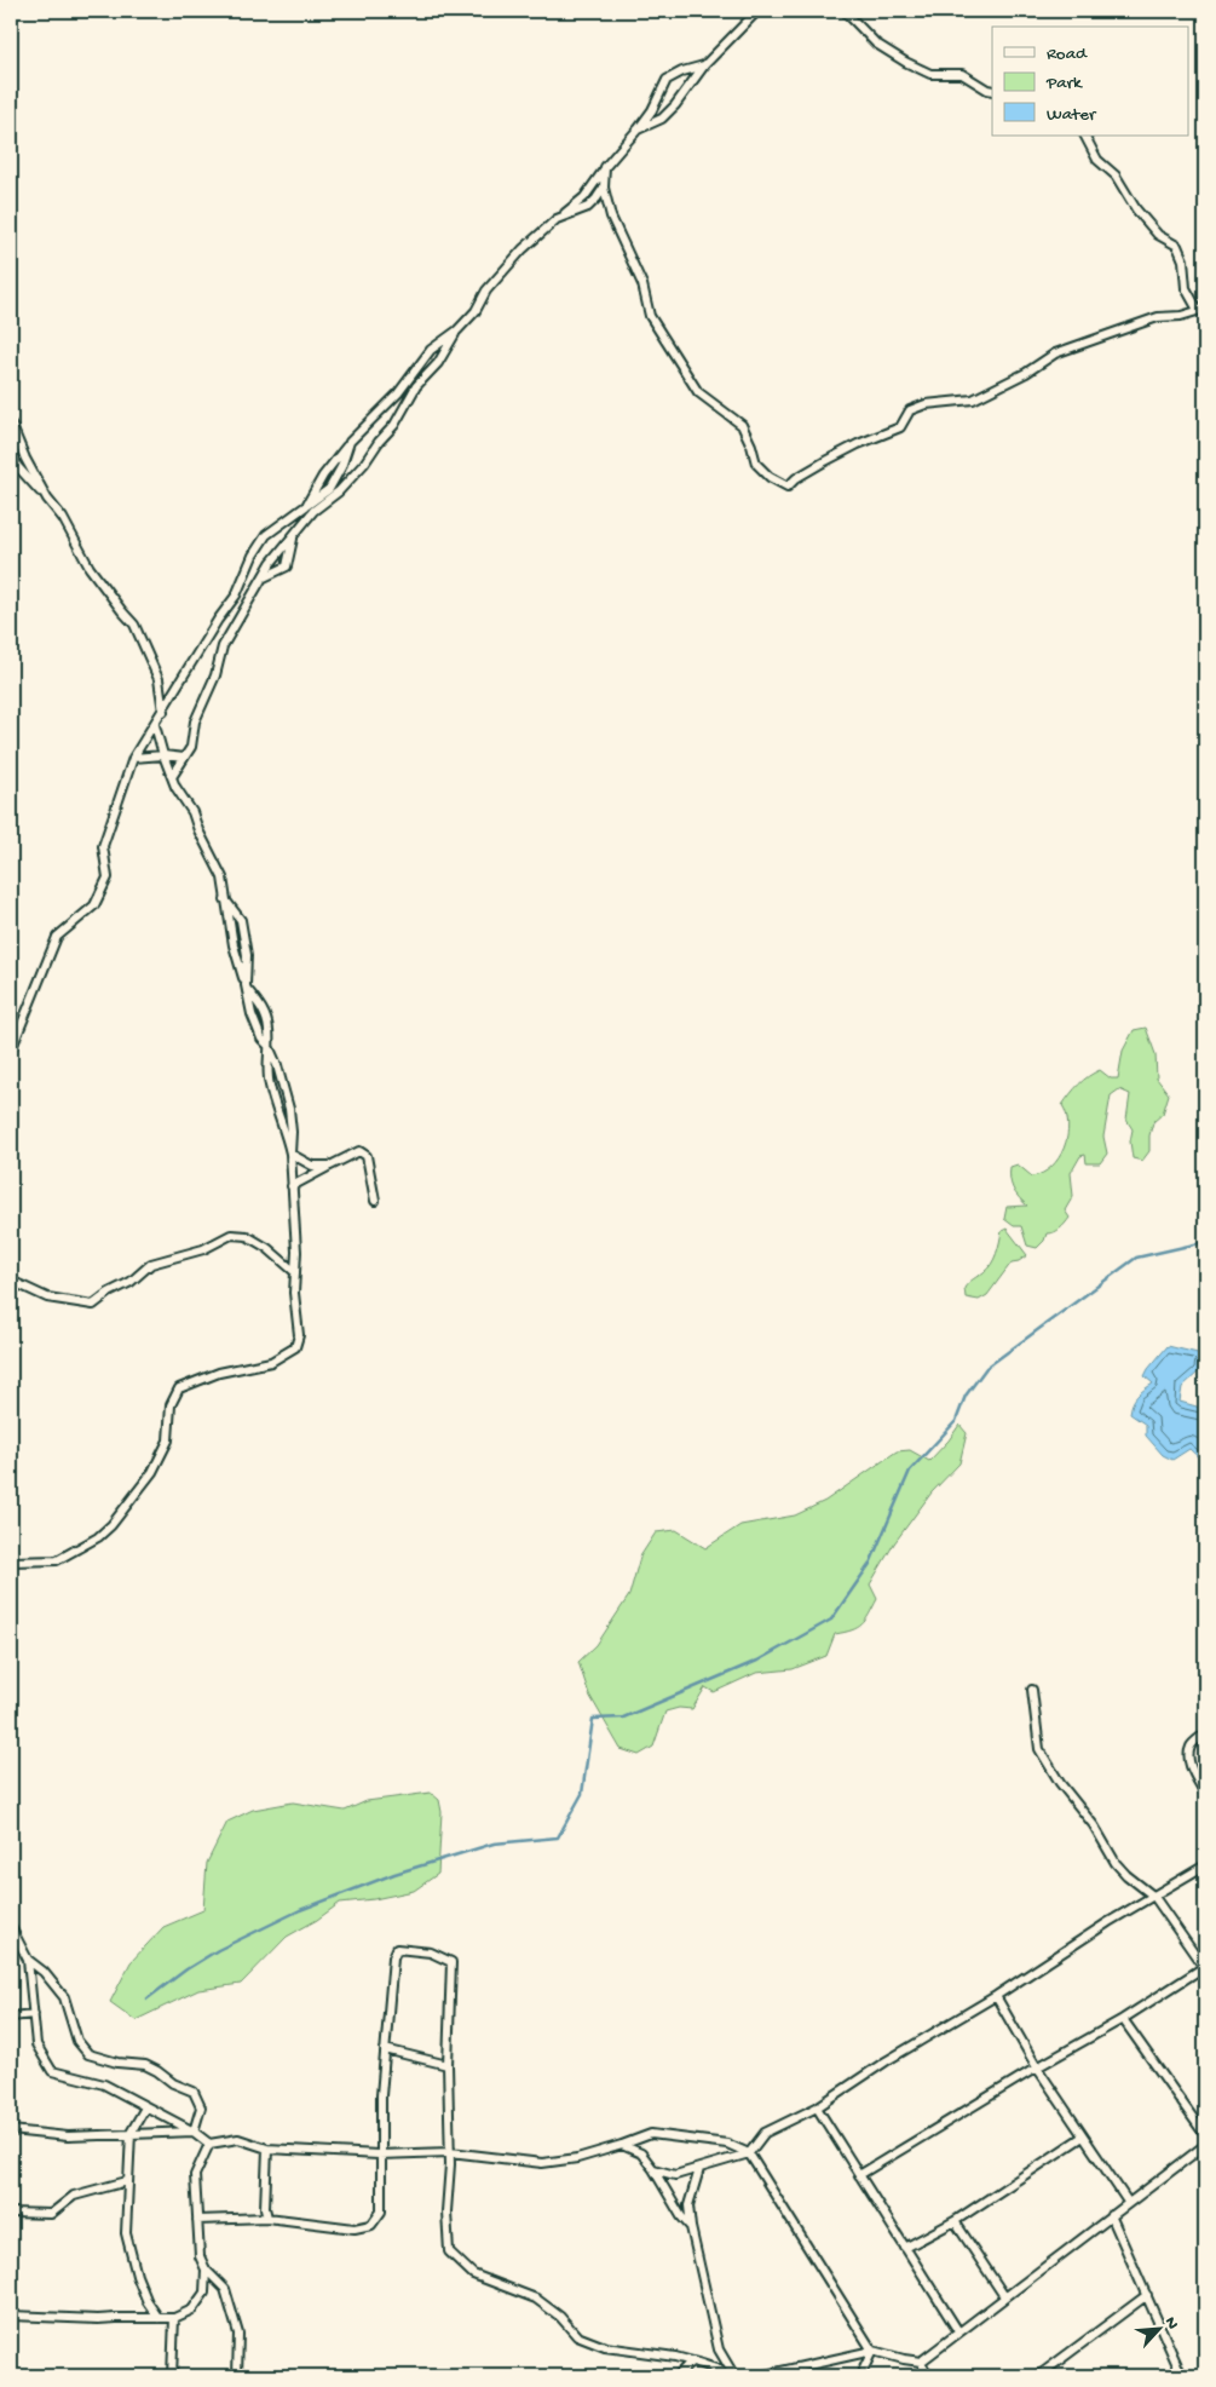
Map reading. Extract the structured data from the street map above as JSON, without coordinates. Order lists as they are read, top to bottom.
{
  "legend": ["Road", "Park", "Water"],
  "north": "top right"
}
